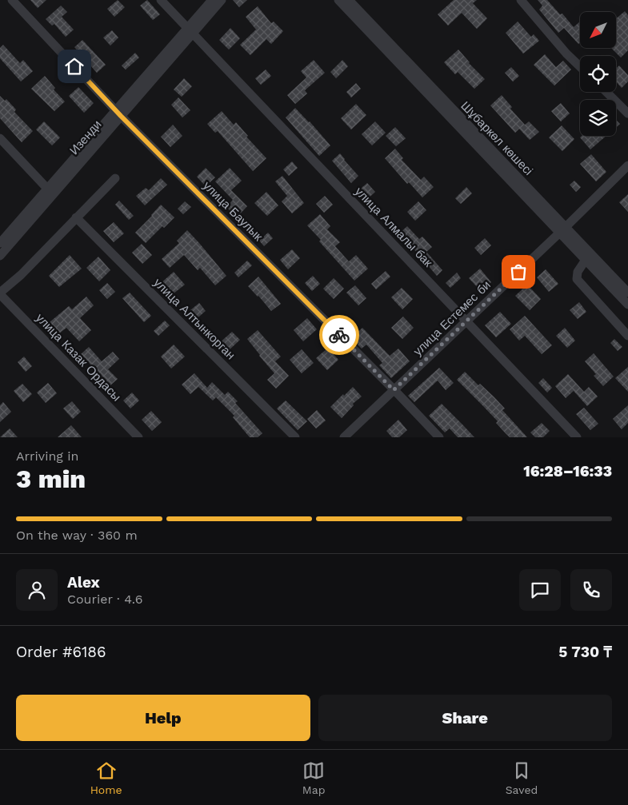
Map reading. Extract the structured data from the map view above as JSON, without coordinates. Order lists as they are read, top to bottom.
{
  "streets": {
    "street": [
      "Изенди",
      "Шұбаркөл көшесі",
      "улица Баулык",
      "улица Алмалы бак",
      "улица Естемес би",
      "улица Алтынкорган",
      "улица Казак Ордасы"
    ]
  },
  "crossings": [
    ["Изенди", "улица Баулык"],
    ["Изенди", "улица Алмалы бак"],
    ["Шұбаркөл көшесі", "улица Естемес би"],
    ["улица Баулык", "улица Естемес би"],
    ["улица Алмалы бак", "улица Естемес би"]
  ],
  "north": "bottom left",
  "page": {
    "heading": ["3 min", "Arriving in", "16:28–16:33"],
    "panel": [
      "Alex",
      "Courier · 4.6",
      "Order #6186",
      "5 730 ₸"
    ],
    "bar": "On the way · 360 m",
    "buttons": ["Help", "Share"],
    "tabs": ["Home", "Map", "Saved"]
  }
}
